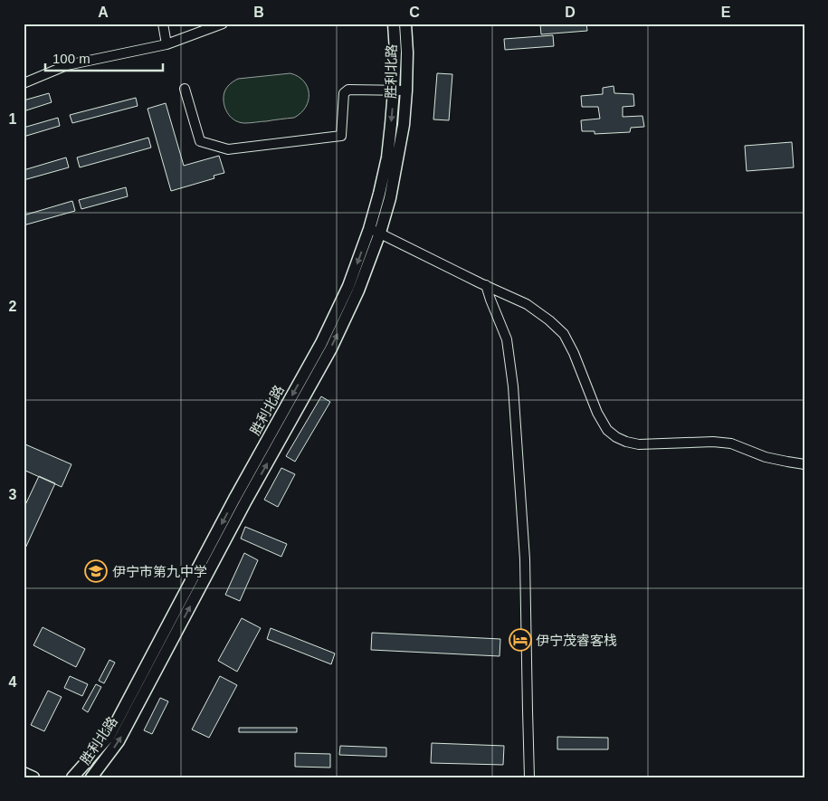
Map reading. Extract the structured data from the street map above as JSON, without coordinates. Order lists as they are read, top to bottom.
{
  "streets": {
    "main road": ["胜利北路"]
  },
  "places": {
    "school or university": ["伊宁市第九中学"],
    "hotel": ["伊宁茂睿客栈"]
  },
  "scale_bar": "100 m",
  "grid": {
    "columns": [
      "A",
      "B",
      "C",
      "D",
      "E"
    ],
    "rows": [
      "1",
      "2",
      "3",
      "4"
    ]
  }
}
